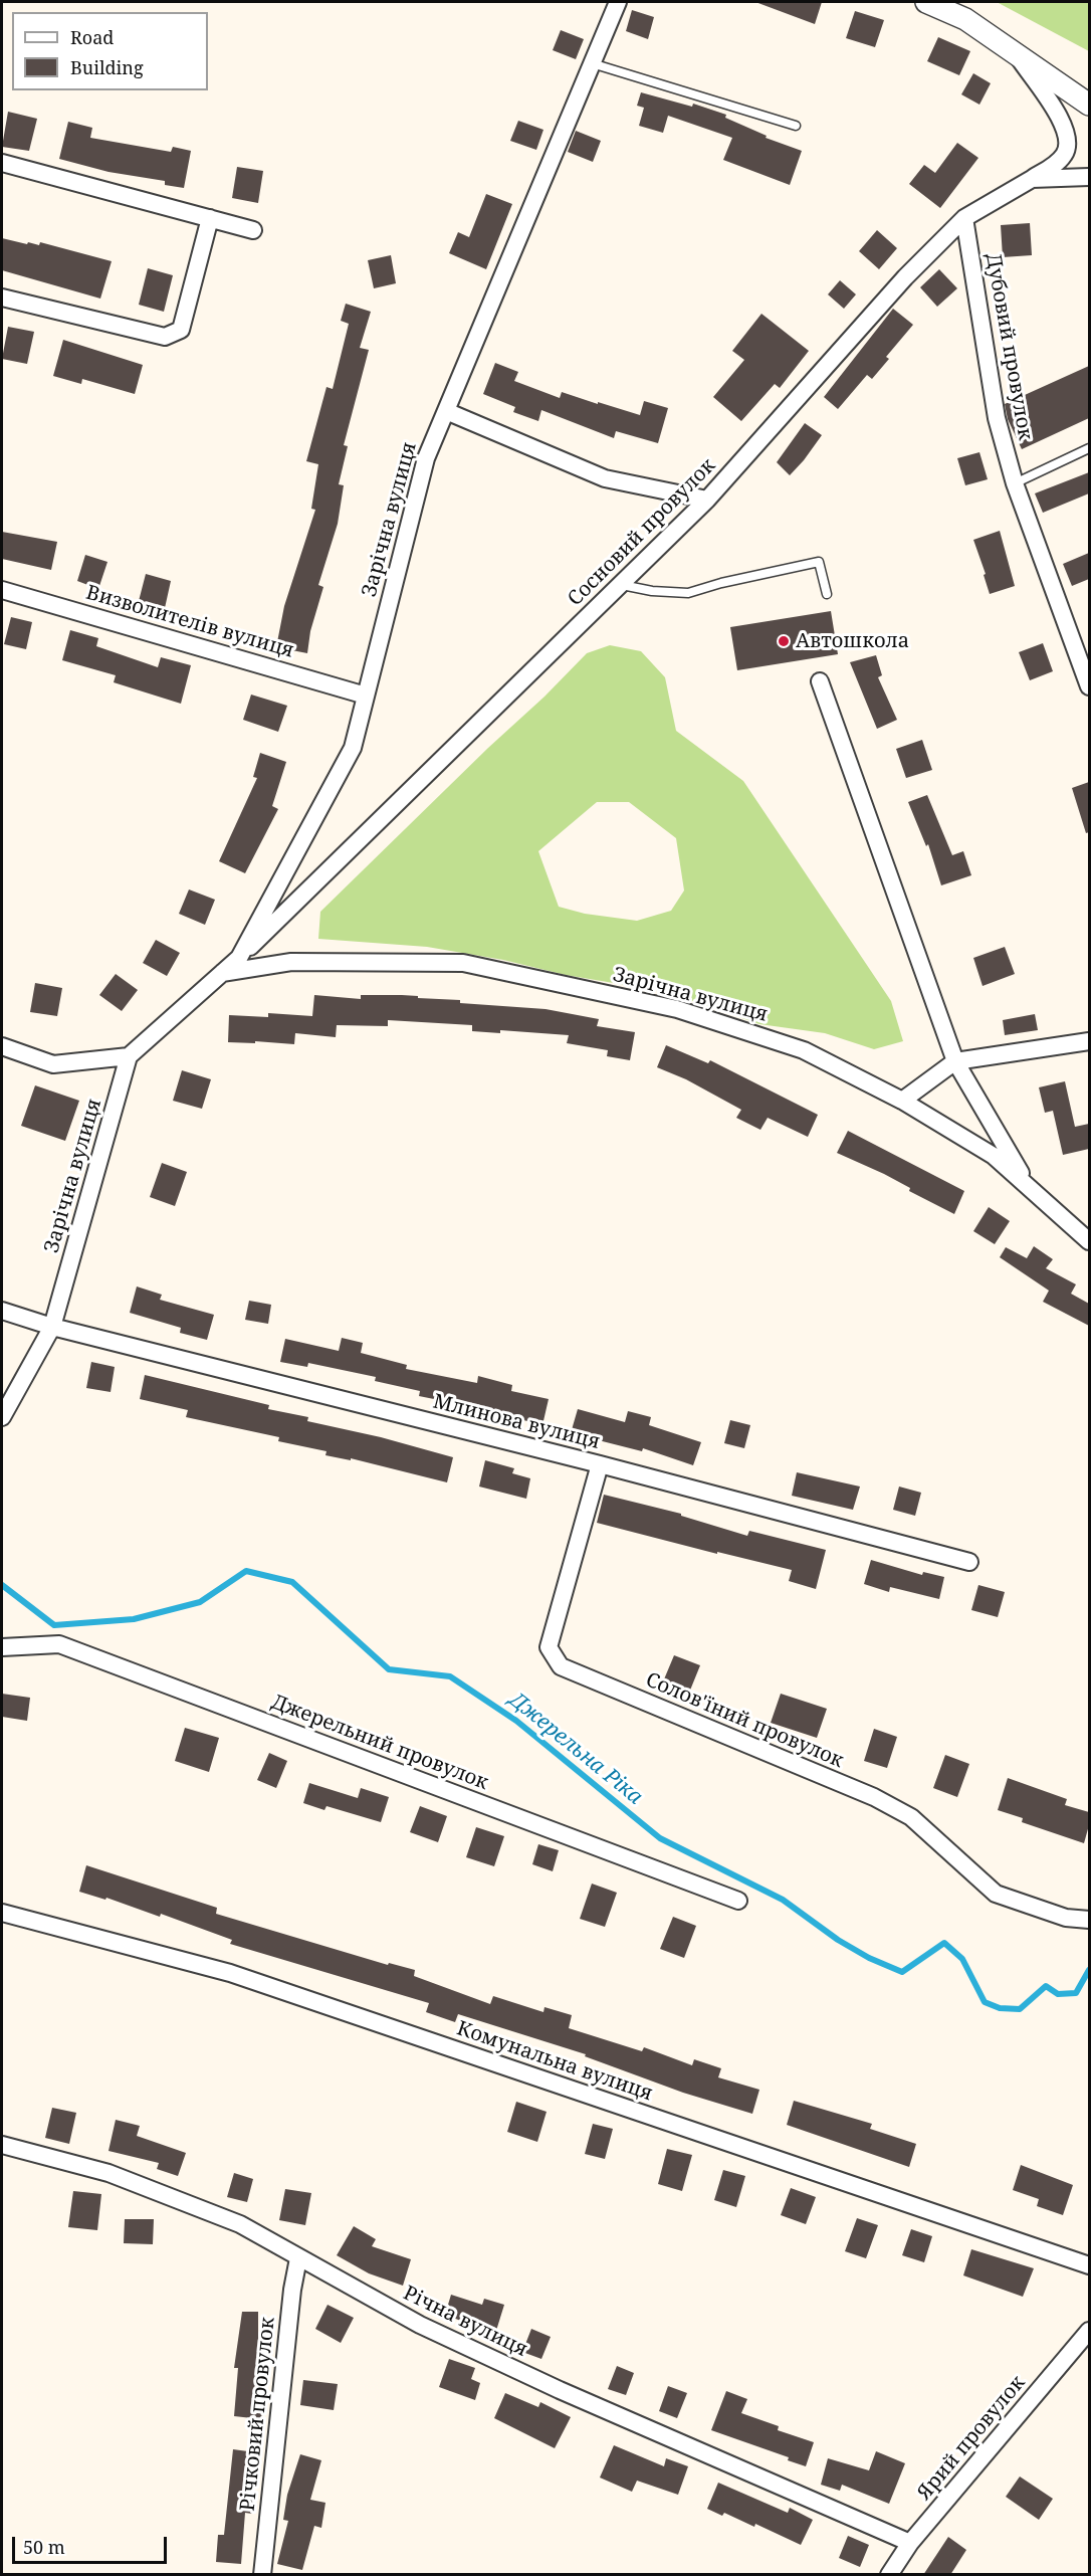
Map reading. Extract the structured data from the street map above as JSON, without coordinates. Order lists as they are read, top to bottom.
{
  "streets": {
    "street": [
      "Дубовий провулок",
      "Зарічна вулиця",
      "Сосновий провулок",
      "Визволителів вулиця",
      "Млинова вулиця",
      "Солов'їний провулок",
      "Джерельний провулок",
      "Комунальна вулиця",
      "Річна вулиця",
      "Річковий провулок",
      "Ярий провулок"
    ]
  },
  "crossings": [
    ["Дубовий провулок", "Сосновий провулок"],
    ["Зарічна вулиця", "Сосновий провулок"],
    ["Зарічна вулиця", "Визволителів вулиця"],
    ["Зарічна вулиця", "Млинова вулиця"],
    ["Млинова вулиця", "Солов'їний провулок"],
    ["Річна вулиця", "Річковий провулок"],
    ["Річна вулиця", "Ярий провулок"]
  ],
  "water": ["Джерельна Ріка"],
  "places": ["Автошкола"],
  "legend": ["Road", "Building"],
  "scale_bar": "50 m"
}
